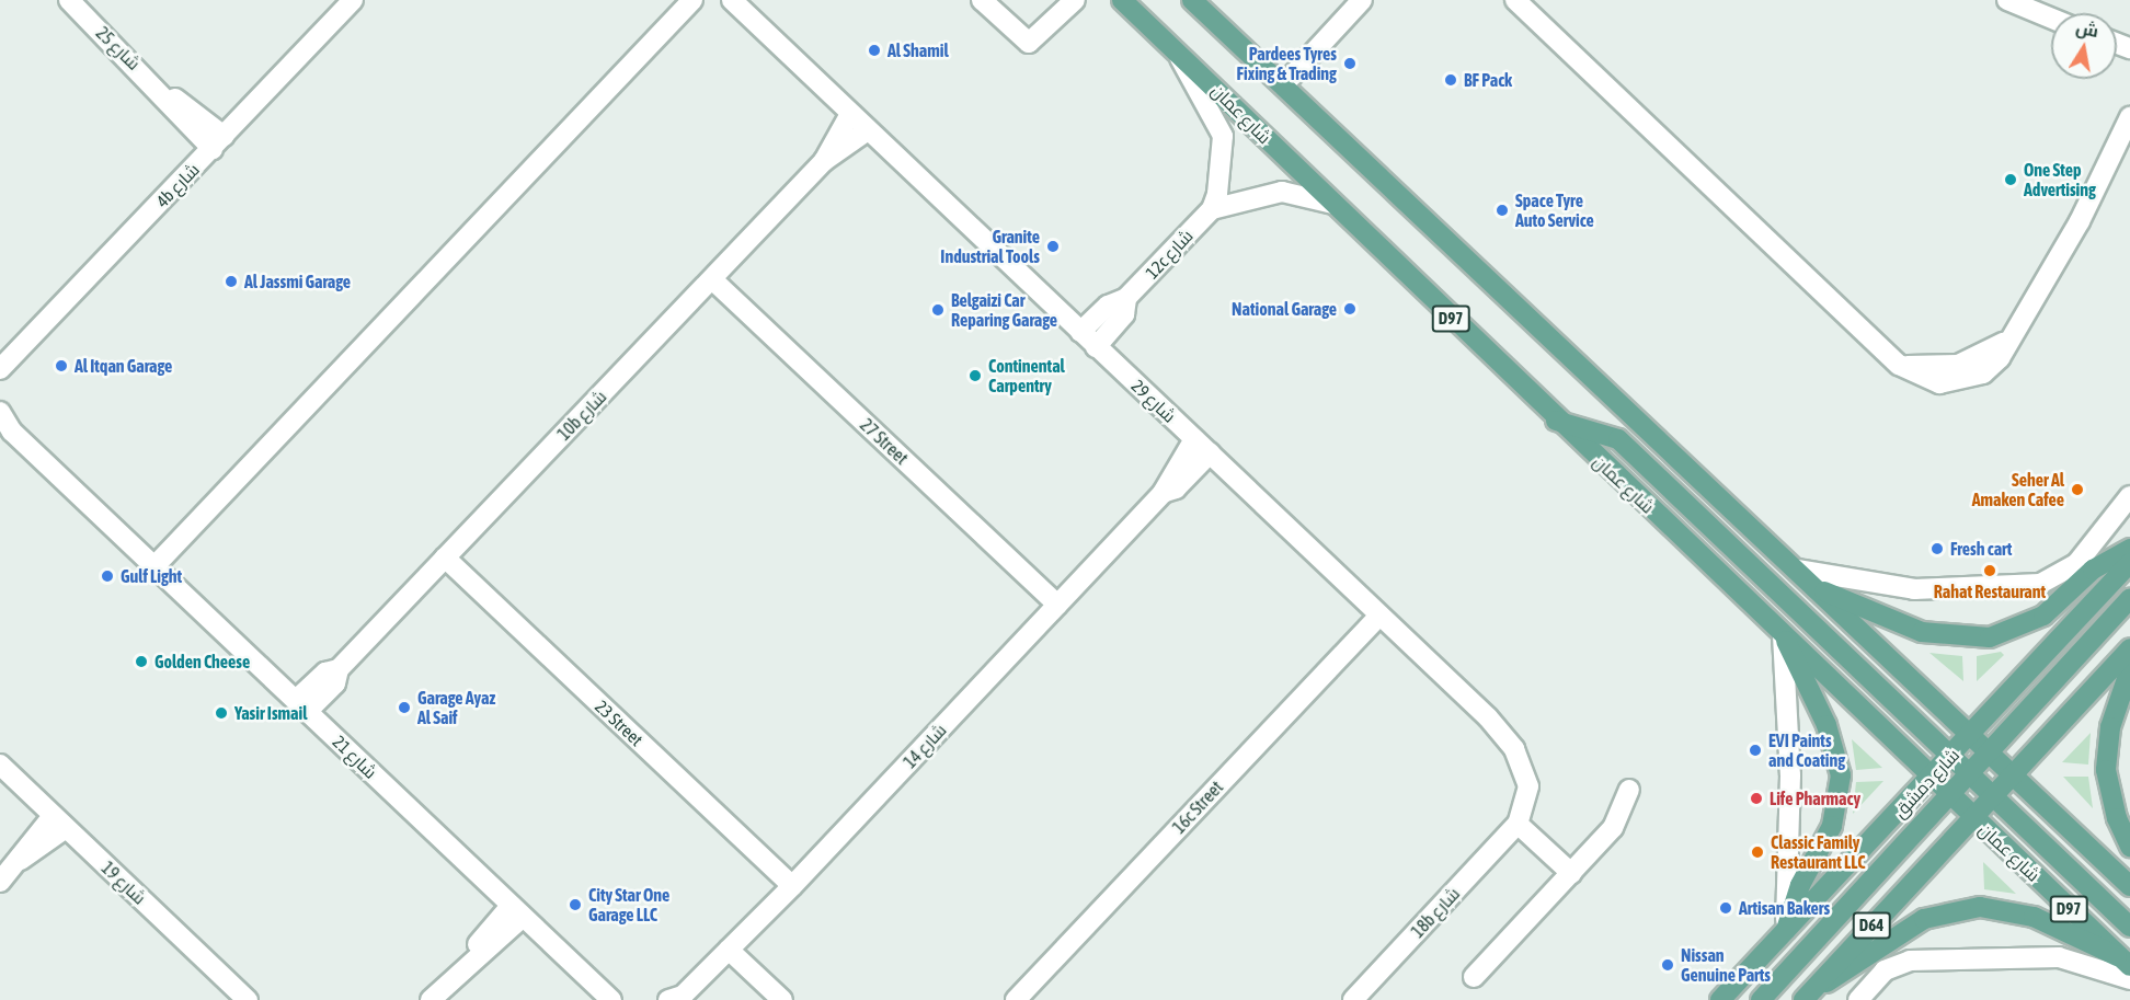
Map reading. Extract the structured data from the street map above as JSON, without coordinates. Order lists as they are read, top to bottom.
{
  "streets": {
    "main road": [
      "شارع عمان",
      "D97",
      "شارع دمشق",
      "D64"
    ],
    "street": [
      "شارع 25",
      "4b شارع",
      "12c شارع",
      "شارع 29",
      "10b شارع",
      "27 Street",
      "23 Street",
      "شارع 14",
      "شارع 21",
      "16c Street",
      "شارع 19",
      "18b شارع"
    ]
  },
  "crossings": [
    ["شارع 25", "4b شارع"],
    ["شارع عمان", "12c شارع"],
    ["شارع عمان", "شارع دمشق"],
    ["شارع عمان", "D64"],
    ["12c شارع", "شارع 29"],
    ["شارع 29", "10b شارع"],
    ["شارع 29", "شارع 14"],
    ["شارع 29", "16c Street"],
    ["شارع 29", "18b شارع"],
    ["10b شارع", "27 Street"],
    ["10b شارع", "23 Street"],
    ["10b شارع", "شارع 21"],
    ["27 Street", "شارع 14"],
    ["23 Street", "شارع 14"]
  ],
  "places": [
    "Al Shamil",
    "Pardees Tyres Fixing & Trading",
    "BF Pack",
    "One Step Advertising",
    "Space Tyre Auto Service",
    "Granite Industrial Tools",
    "Al Jassmi Garage",
    "National Garage",
    "Belgaizi Car Reparing Garage",
    "Al Itqan Garage",
    "Continental Carpentry",
    "Seher Al Amaken Cafee",
    "Fresh cart",
    "Rahat Restaurant",
    "Gulf Light",
    "Golden Cheese",
    "Garage Ayaz Al Saif",
    "Yasir Ismail",
    "EVI Paints and Coating",
    "Life Pharmacy",
    "Classic Family Restaurant LLC",
    "City Star One Garage LLC",
    "Artisan Bakers",
    "Nissan Genuine Parts"
  ],
  "north": "top"
}
